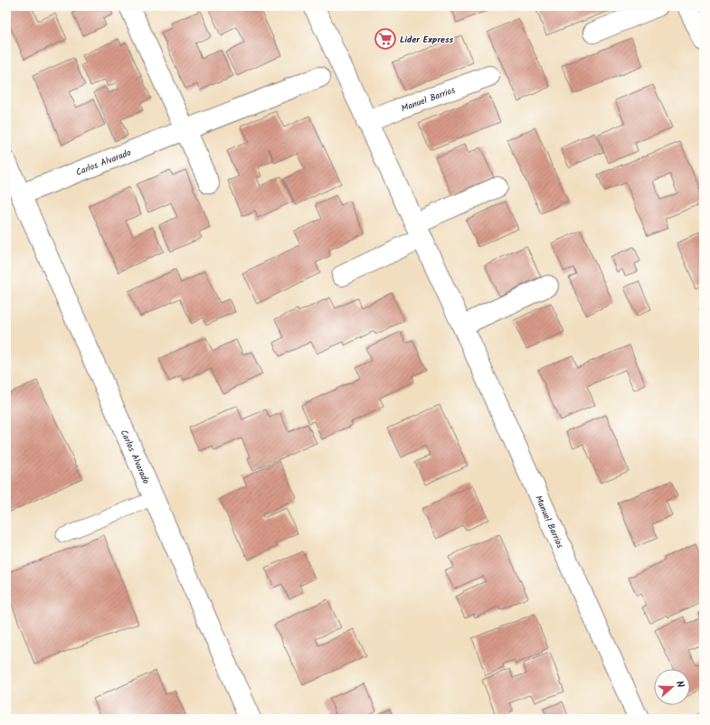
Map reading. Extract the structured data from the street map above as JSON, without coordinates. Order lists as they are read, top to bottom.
{
  "streets": {
    "street": ["Manuel Barrios", "Carlos Alvarado"]
  },
  "places": {
    "supermarket": ["Lider Express"]
  },
  "north": "right"
}
